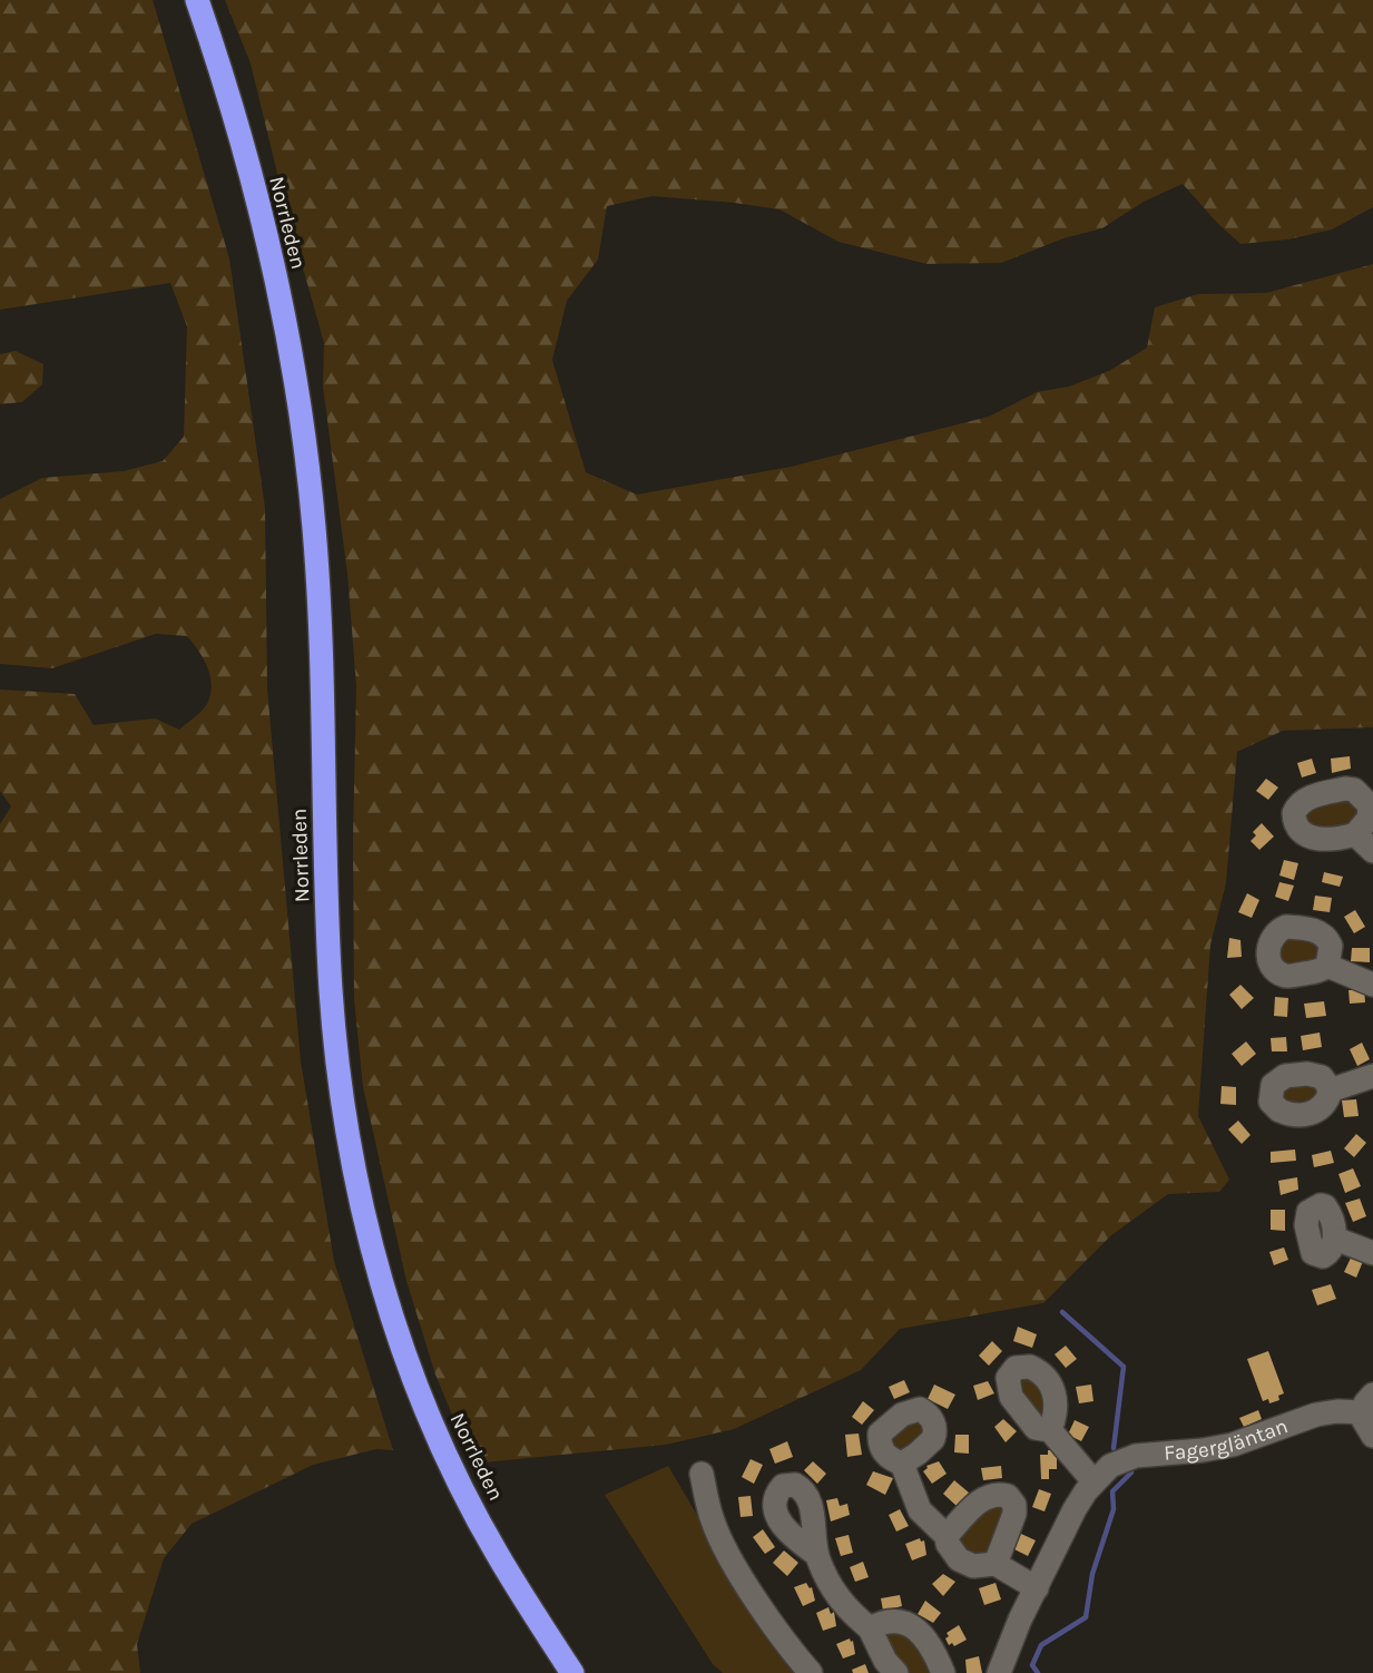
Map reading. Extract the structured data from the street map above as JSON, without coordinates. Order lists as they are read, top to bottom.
{
  "streets": {
    "highway": ["Norrleden"],
    "street": ["Fagergläntan"]
  }
}
